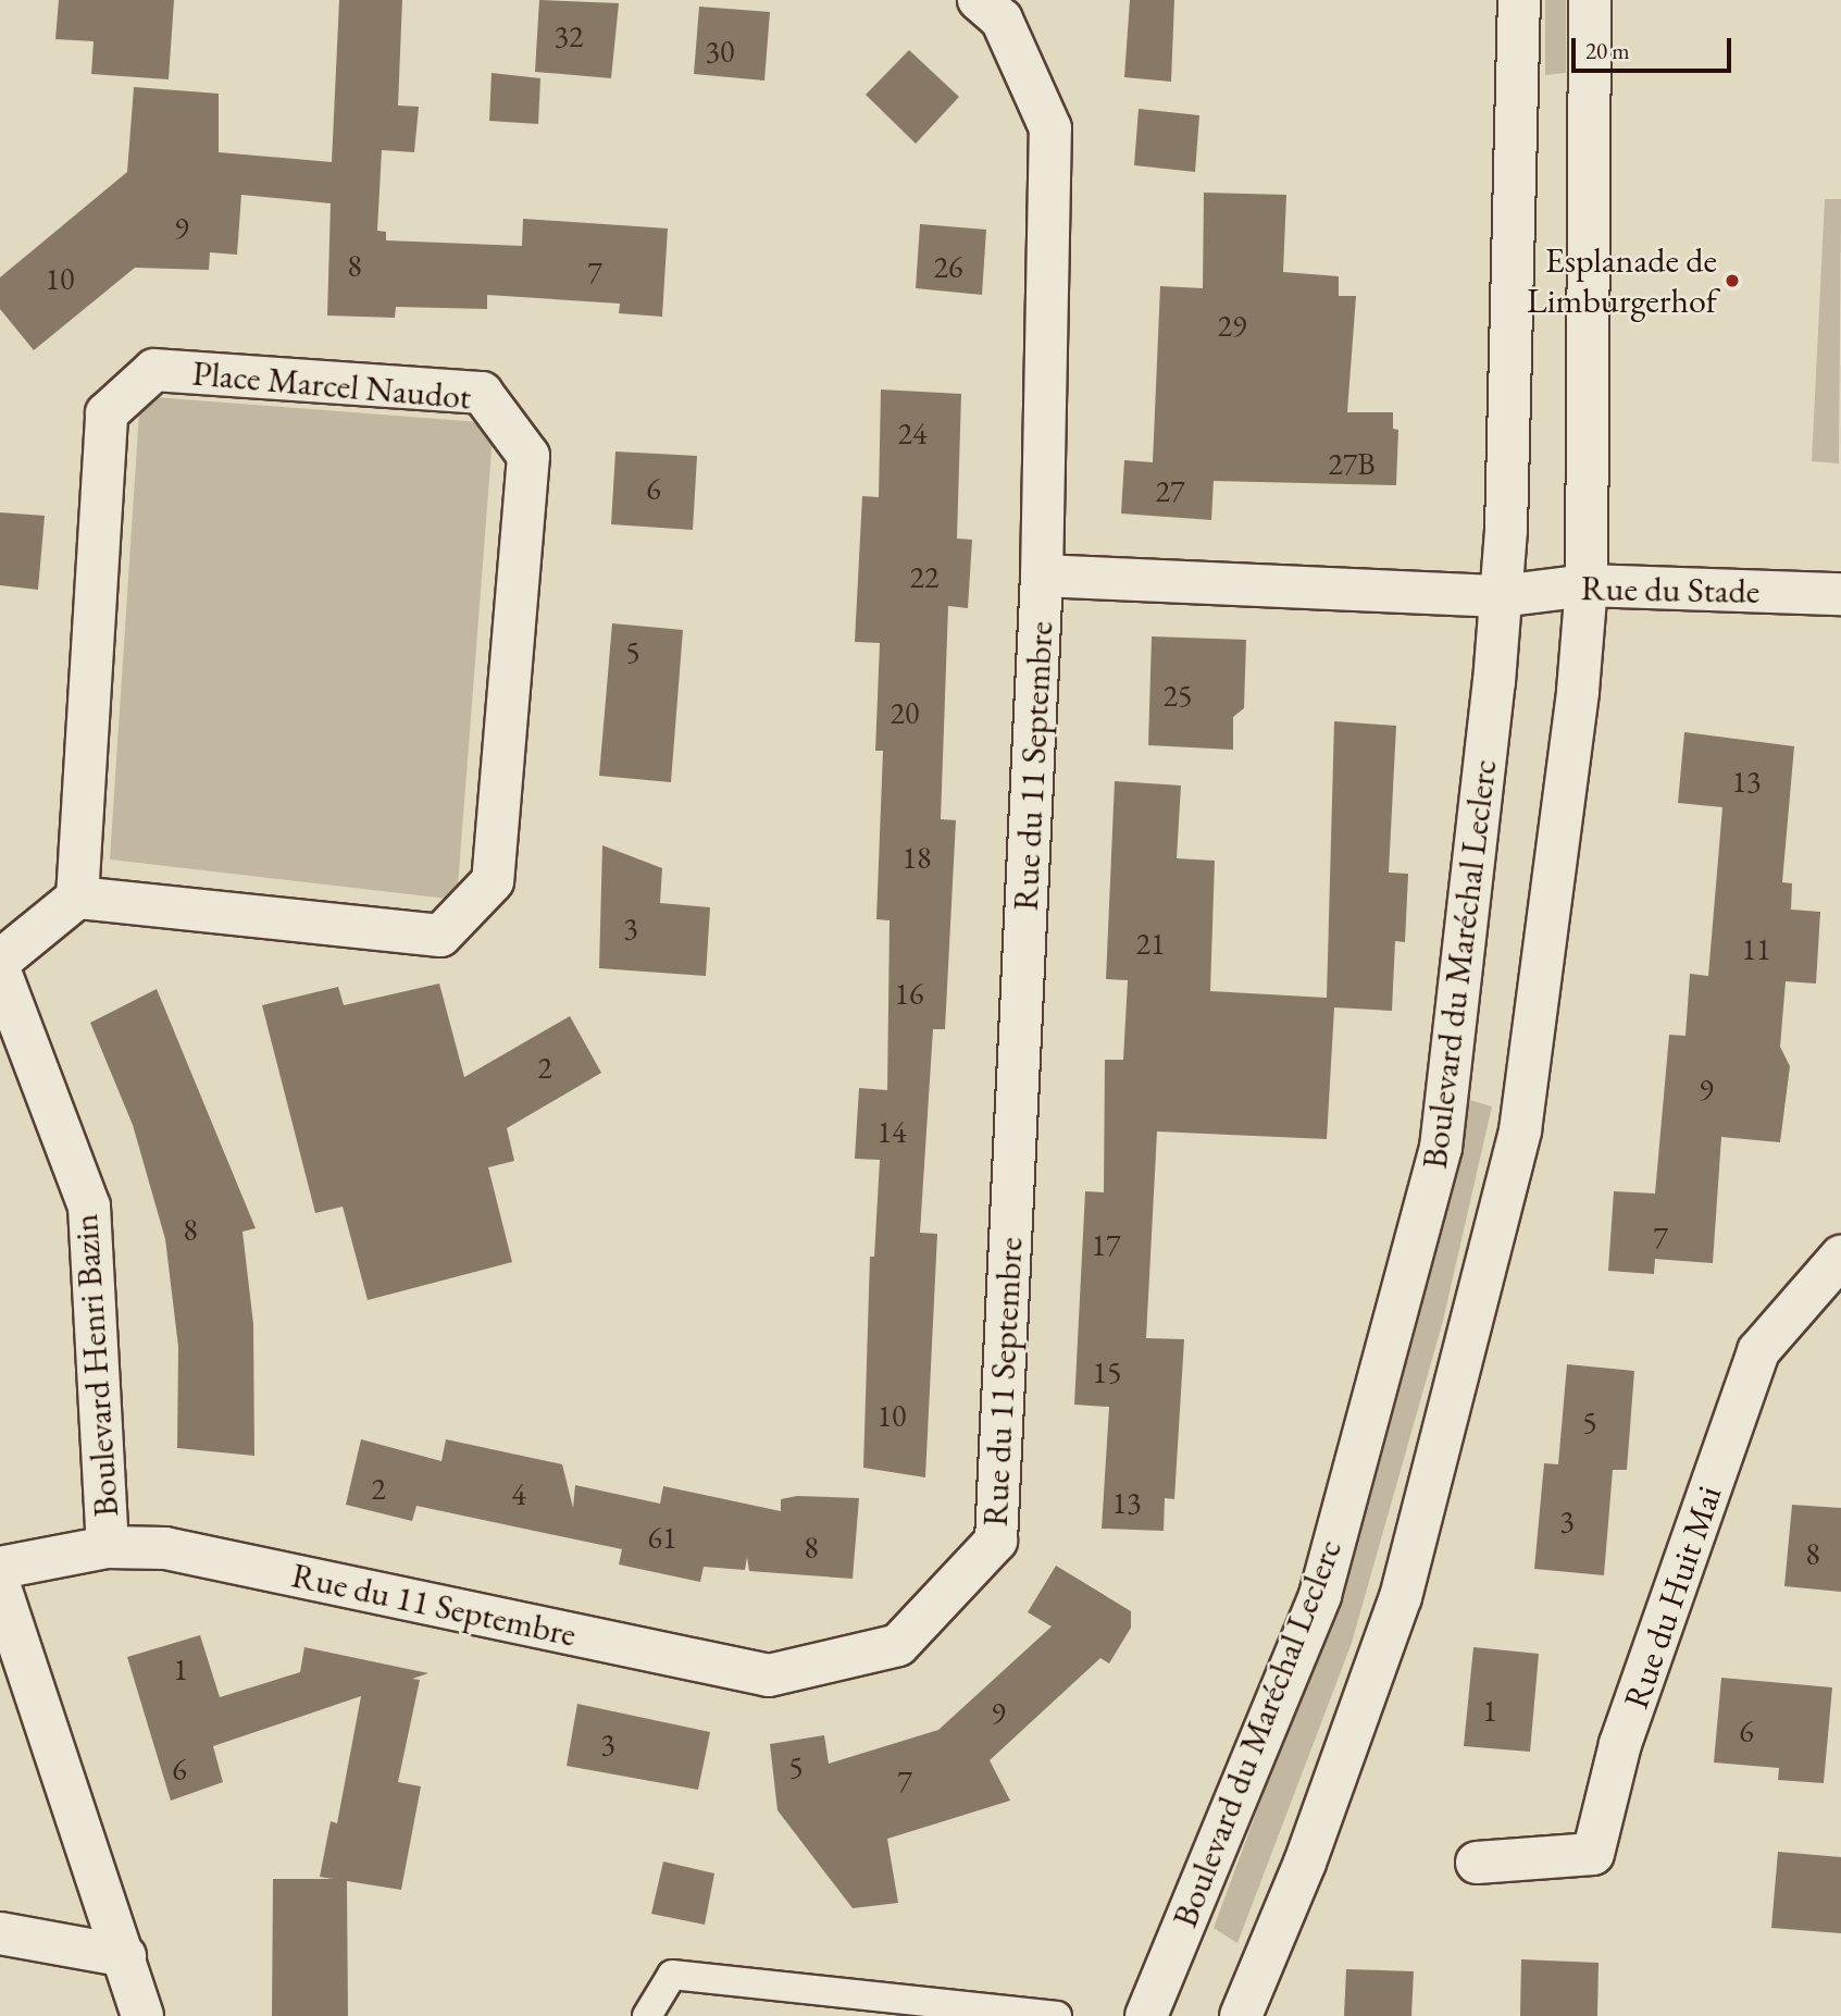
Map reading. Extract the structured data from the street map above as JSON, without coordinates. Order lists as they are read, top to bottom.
{
  "streets": {
    "street": [
      "Place Marcel Naudot",
      "Rue du Stade",
      "Rue du 11 Septembre",
      "Boulevard du Maréchal Leclerc",
      "Boulevard Henri Bazin",
      "Rue du Huit Mai"
    ]
  },
  "crossings": [
    ["Rue du Stade", "Rue du 11 Septembre"],
    ["Rue du Stade", "Boulevard du Maréchal Leclerc"],
    ["Rue du 11 Septembre", "Boulevard du Maréchal Leclerc"],
    ["Rue du 11 Septembre", "Boulevard Henri Bazin"]
  ],
  "places": ["Esplanade de Limburgerhof"],
  "house_numbers": [
    "32",
    "30",
    "9",
    "8",
    "26",
    "7",
    "10",
    "29",
    "24",
    "27B",
    "6",
    "27",
    "22",
    "5",
    "25",
    "20",
    "13",
    "18",
    "3",
    "21",
    "11",
    "16",
    "2",
    "9",
    "14",
    "8",
    "7",
    "17",
    "15",
    "10",
    "5",
    "2",
    "4",
    "13",
    "3",
    "61",
    "8",
    "8",
    "1",
    "1",
    "9",
    "6",
    "3",
    "5",
    "6",
    "7"
  ],
  "scale_bar": "20 m"
}
